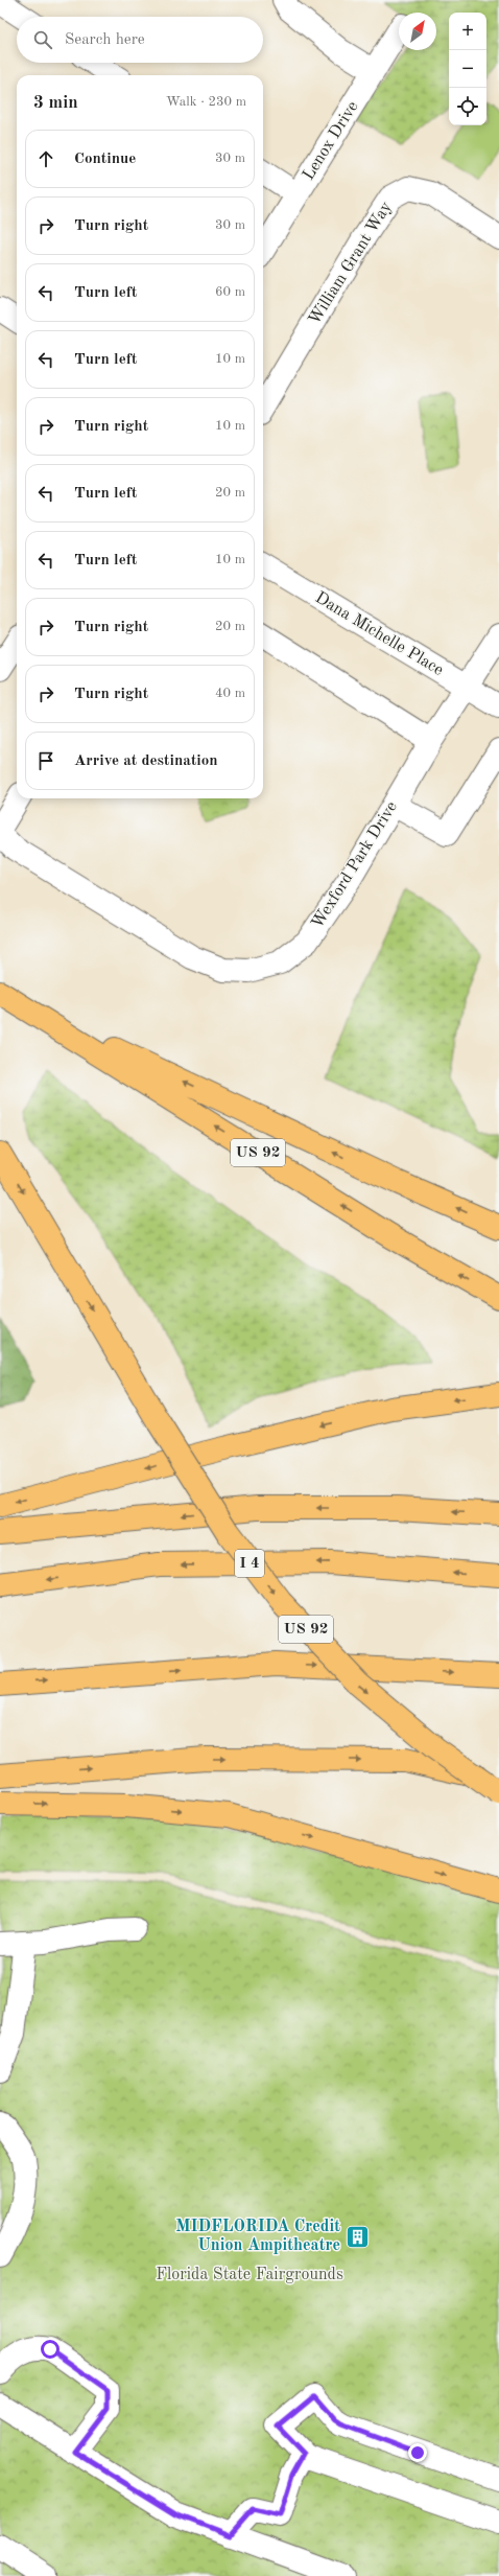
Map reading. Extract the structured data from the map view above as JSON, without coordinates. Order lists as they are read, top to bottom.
{
  "streets": {
    "main road": ["US 92", "I 4"],
    "street": [
      "Lenox Drive",
      "William Grant Way",
      "Dana Michelle Place",
      "Wexford Park Drive"
    ]
  },
  "crossings": [
    ["Dana Michelle Place", "Wexford Park Drive"]
  ],
  "parks": ["Florida State Fairgrounds"],
  "places": {
    "building": ["MIDFLORIDA Credit Union Ampitheatre"]
  },
  "north": "top right",
  "page": {
    "map_buttons": ["+", "−"],
    "search": "Search here",
    "heading": ["3 min", "Walk · 230 m"],
    "list": [
      ["Continue", "30 m"],
      ["Turn right", "30 m"],
      ["Turn left", "60 m"],
      ["Turn left", "10 m"],
      ["Turn right", "10 m"],
      ["Turn left", "20 m"],
      ["Turn left", "10 m"],
      ["Turn right", "20 m"],
      ["Turn right", "40 m"],
      "Arrive at destination"
    ]
  }
}
